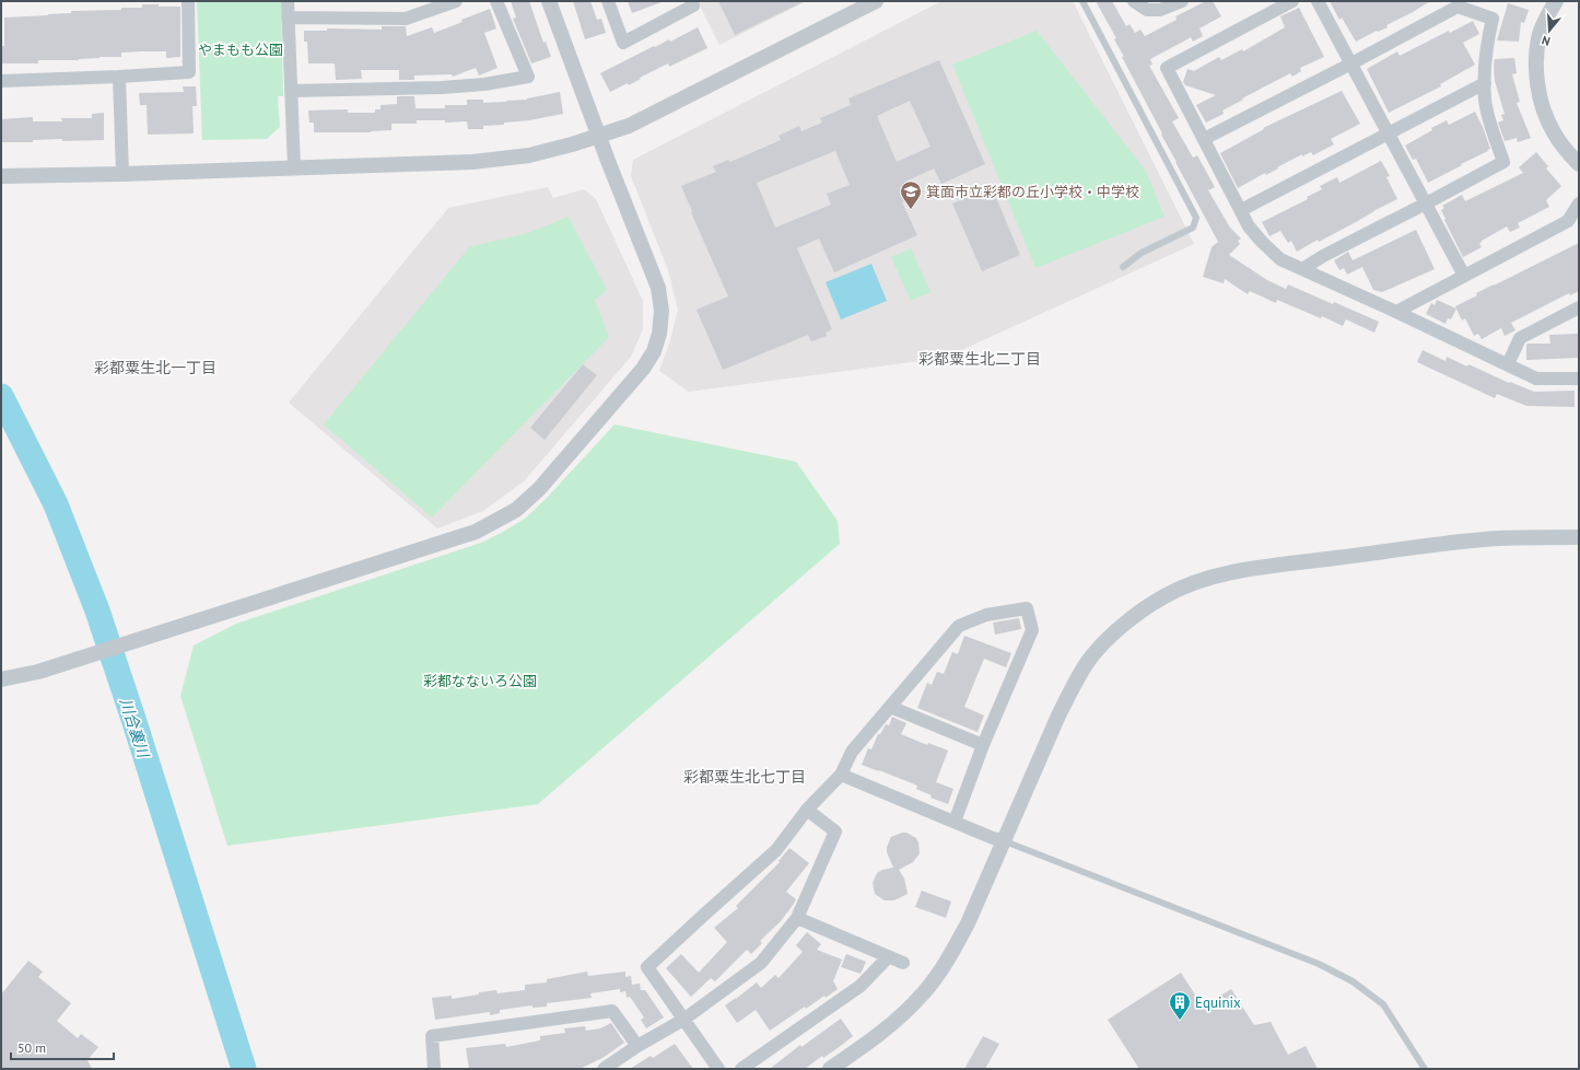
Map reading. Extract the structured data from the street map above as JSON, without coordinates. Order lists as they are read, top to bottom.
{
  "districts": ["彩都粟生北二丁目", "彩都粟生北一丁目", "彩都粟生北七丁目"],
  "water": ["川合裏川"],
  "parks": ["やまもも公園", "彩都なないろ公園"],
  "places": {
    "school or university": ["箕面市立彩都の丘小学校・中学校"],
    "building": ["Equinix"]
  },
  "scale_bar": "50 m",
  "north": "bottom"
}
